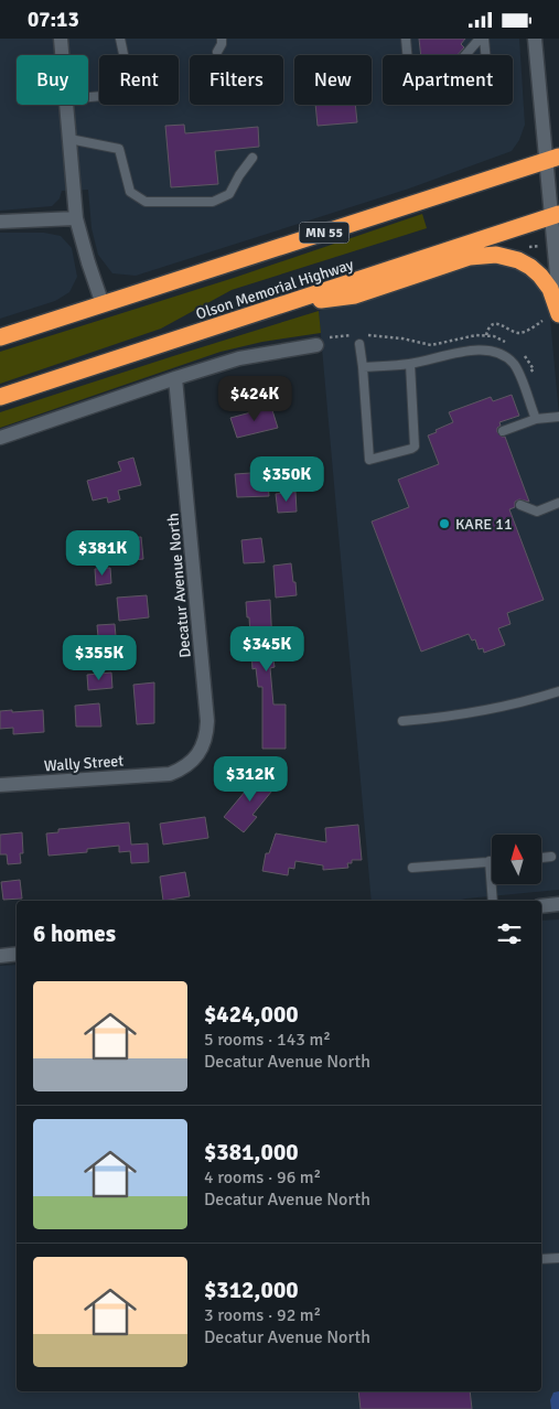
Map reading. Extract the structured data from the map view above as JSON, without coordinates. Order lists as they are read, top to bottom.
{
  "streets": {
    "highway": ["MN 55", "Olson Memorial Highway"],
    "street": ["Decatur Avenue North", "Wally Street"]
  },
  "crossings": [
    ["Decatur Avenue North", "Wally Street"]
  ],
  "places": ["KARE 11"],
  "north": "top",
  "page": {
    "status": "07:13",
    "chip": [
      "Buy",
      "Rent",
      "Filters",
      "New",
      "Apartment"
    ],
    "price": [
      "$424K",
      "$350K",
      "$381K",
      "$345K",
      "$355K",
      "$312K"
    ],
    "heading": "6 homes",
    "list": [
      {
        "name": "$424,000",
        "note": "5 rooms · 143 m² · Decatur Avenue North"
      },
      {
        "name": "$381,000",
        "note": "4 rooms · 96 m² · Decatur Avenue North"
      },
      {
        "name": "$312,000",
        "note": "3 rooms · 92 m² · Decatur Avenue North"
      }
    ]
  }
}
